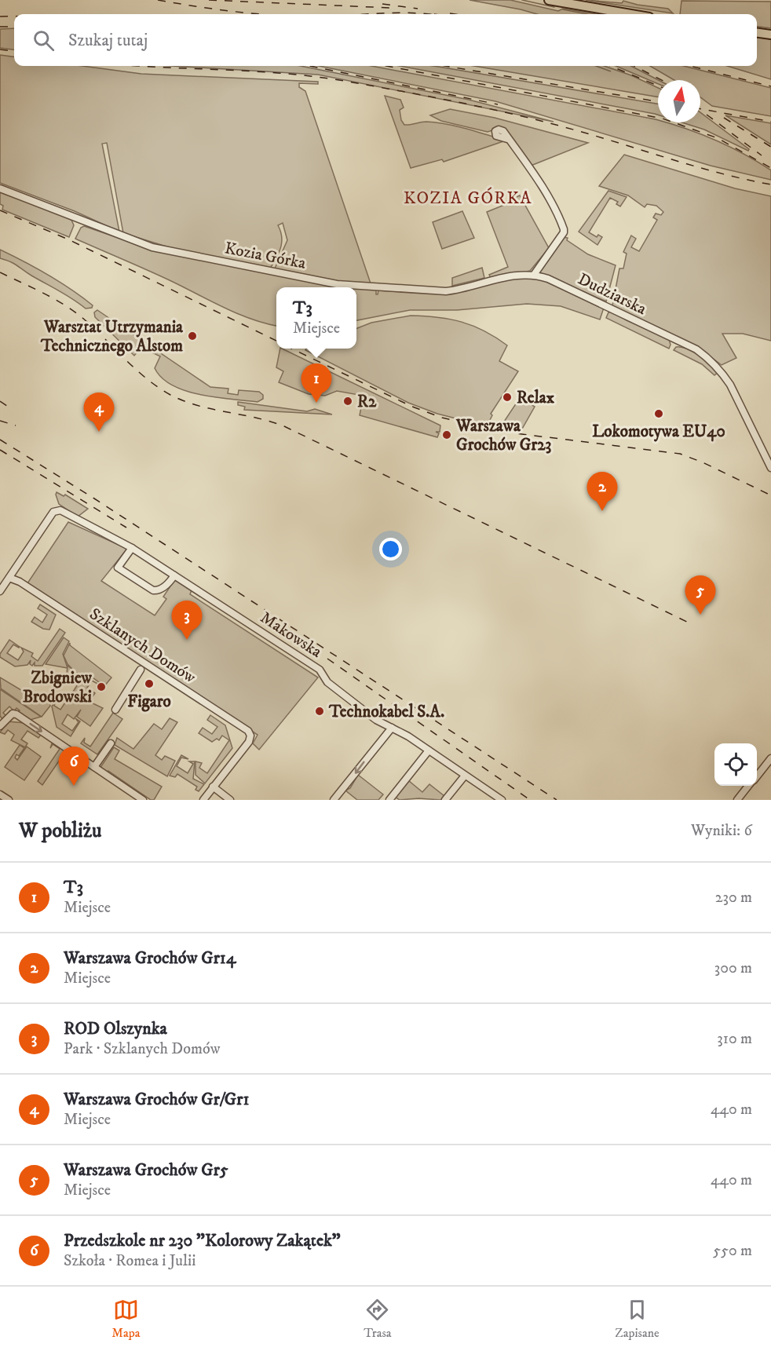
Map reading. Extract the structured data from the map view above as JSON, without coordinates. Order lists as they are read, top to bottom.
{
  "streets": {
    "street": [
      "Kozia Górka",
      "Dudziarska",
      "Makowska",
      "Szklanych Domów"
    ]
  },
  "crossings": [
    ["Kozia Górka", "Dudziarska"],
    ["Makowska", "Szklanych Domów"]
  ],
  "districts": ["KOZIA GÓRKA"],
  "places": [
    "Warsztat Utrzymania Technicznego Alstom",
    "Relax",
    "R2",
    "Lokomotywa EU40",
    "Warszawa Grochów Gr23",
    "Figaro",
    "Zbigniew Brodowski",
    "Technokabel S.A."
  ],
  "north": "top",
  "page": {
    "search": "Szukaj tutaj",
    "popup": ["T3", "Miejsce"],
    "pins": [
      "1",
      "4",
      "2",
      "5",
      "3",
      "6"
    ],
    "heading": ["W pobliżu", "Wyniki: 6"],
    "list": [
      {
        "mark": "1",
        "name": "T3",
        "note": "Miejsce",
        "value": "230 m"
      },
      {
        "mark": "2",
        "name": "Warszawa Grochów Gr14",
        "note": "Miejsce",
        "value": "300 m"
      },
      {
        "mark": "3",
        "name": "ROD Olszynka",
        "note": "Park · Szklanych Domów",
        "value": "310 m"
      },
      {
        "mark": "4",
        "name": "Warszawa Grochów Gr/Gr1",
        "note": "Miejsce",
        "value": "440 m"
      },
      {
        "mark": "5",
        "name": "Warszawa Grochów Gr5",
        "note": "Miejsce",
        "value": "440 m"
      },
      {
        "mark": "6",
        "name": "Przedszkole nr 230 \"Kolorowy Zakątek\"",
        "note": "Szkoła · Romea i Julii",
        "value": "550 m"
      }
    ],
    "nav": ["Mapa", "Trasa", "Zapisane"]
  }
}
